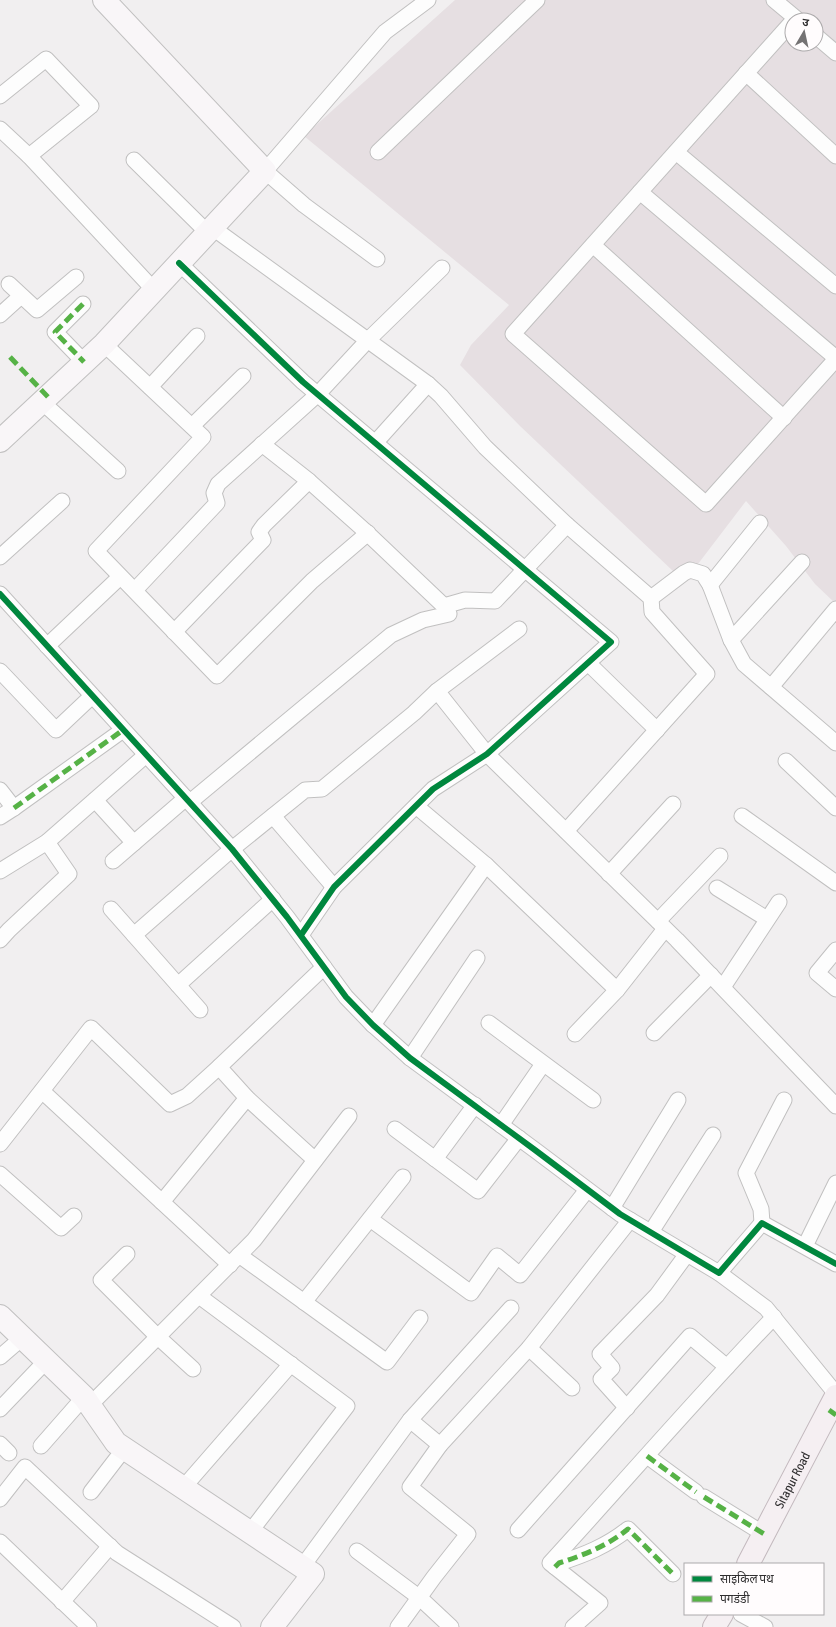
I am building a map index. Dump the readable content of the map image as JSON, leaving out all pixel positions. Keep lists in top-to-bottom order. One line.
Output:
{"streets":{"main road":["Sitapur Road"]},"legend":["साइकिल पथ","पगडंडी"],"north":"top"}
